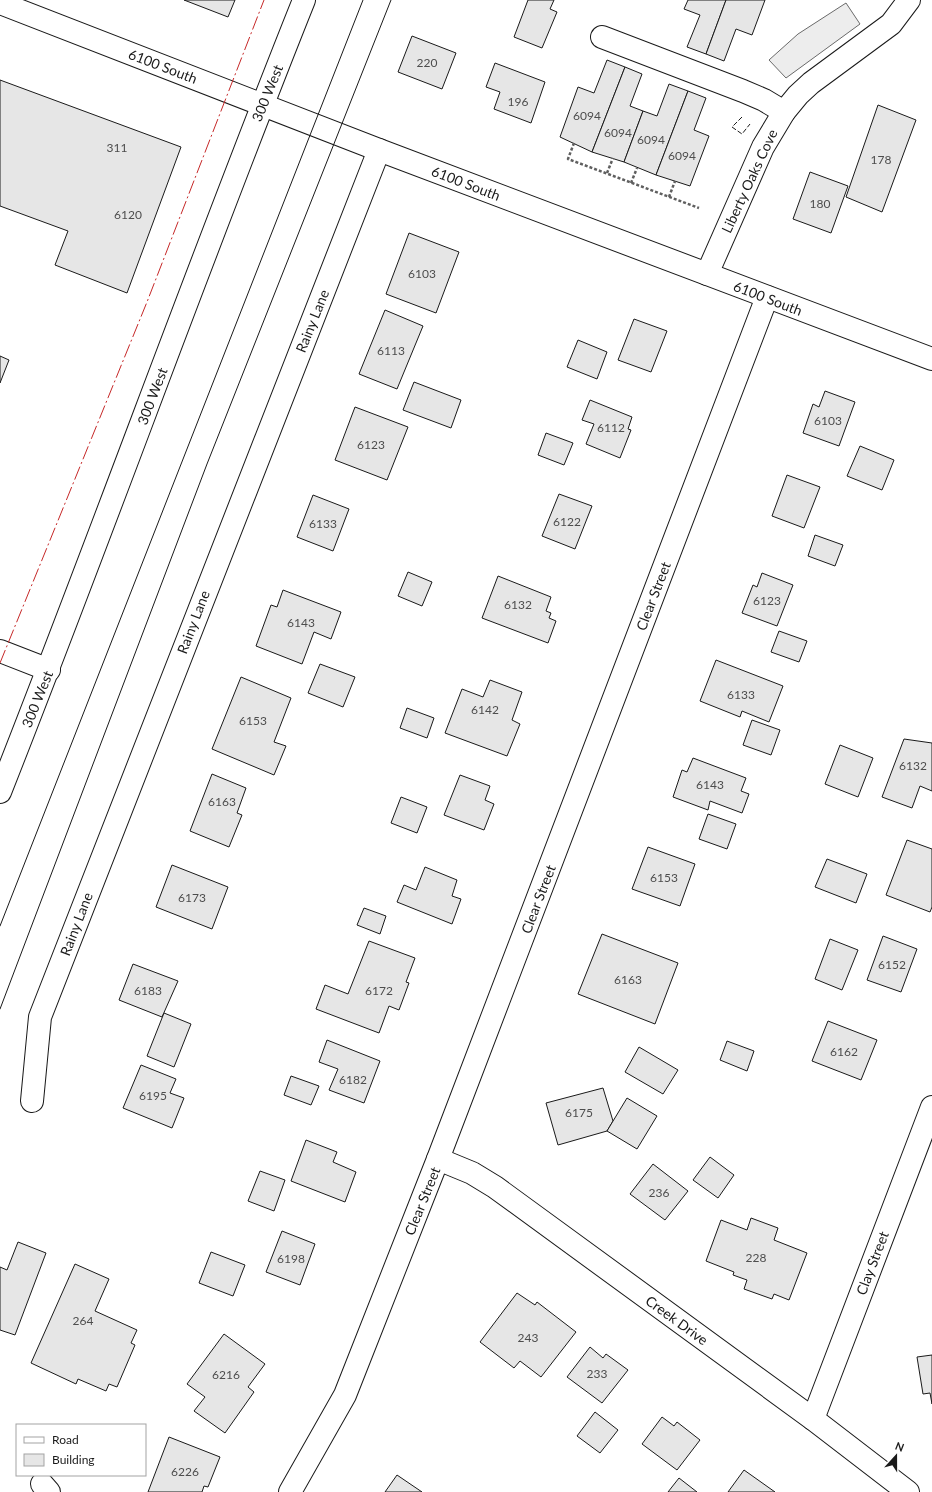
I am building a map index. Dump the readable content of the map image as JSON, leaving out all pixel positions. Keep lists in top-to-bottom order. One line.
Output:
{"streets":{"street":["6100 South","300 West","Liberty Oaks Cove","Rainy Lane","Clear Street","Clay Street","Creek Drive"]},"crossings":[["6100 South","300 West"],["6100 South","Liberty Oaks Cove"],["6100 South","Rainy Lane"],["6100 South","Clear Street"],["Clear Street","Creek Drive"],["Clay Street","Creek Drive"]],"house_numbers":["220","196","6094","6094","6094","311","6094","178","180","6120","6103","6113","6103","6112","6123","6122","6133","6123","6132","6143","6133","6142","6153","6132","6143","6163","6153","6173","6152","6163","6183","6172","6162","6182","6195","6175","236","228","6198","264","243","233","6216","6226"],"legend":["Road","Building"],"north":"top"}
